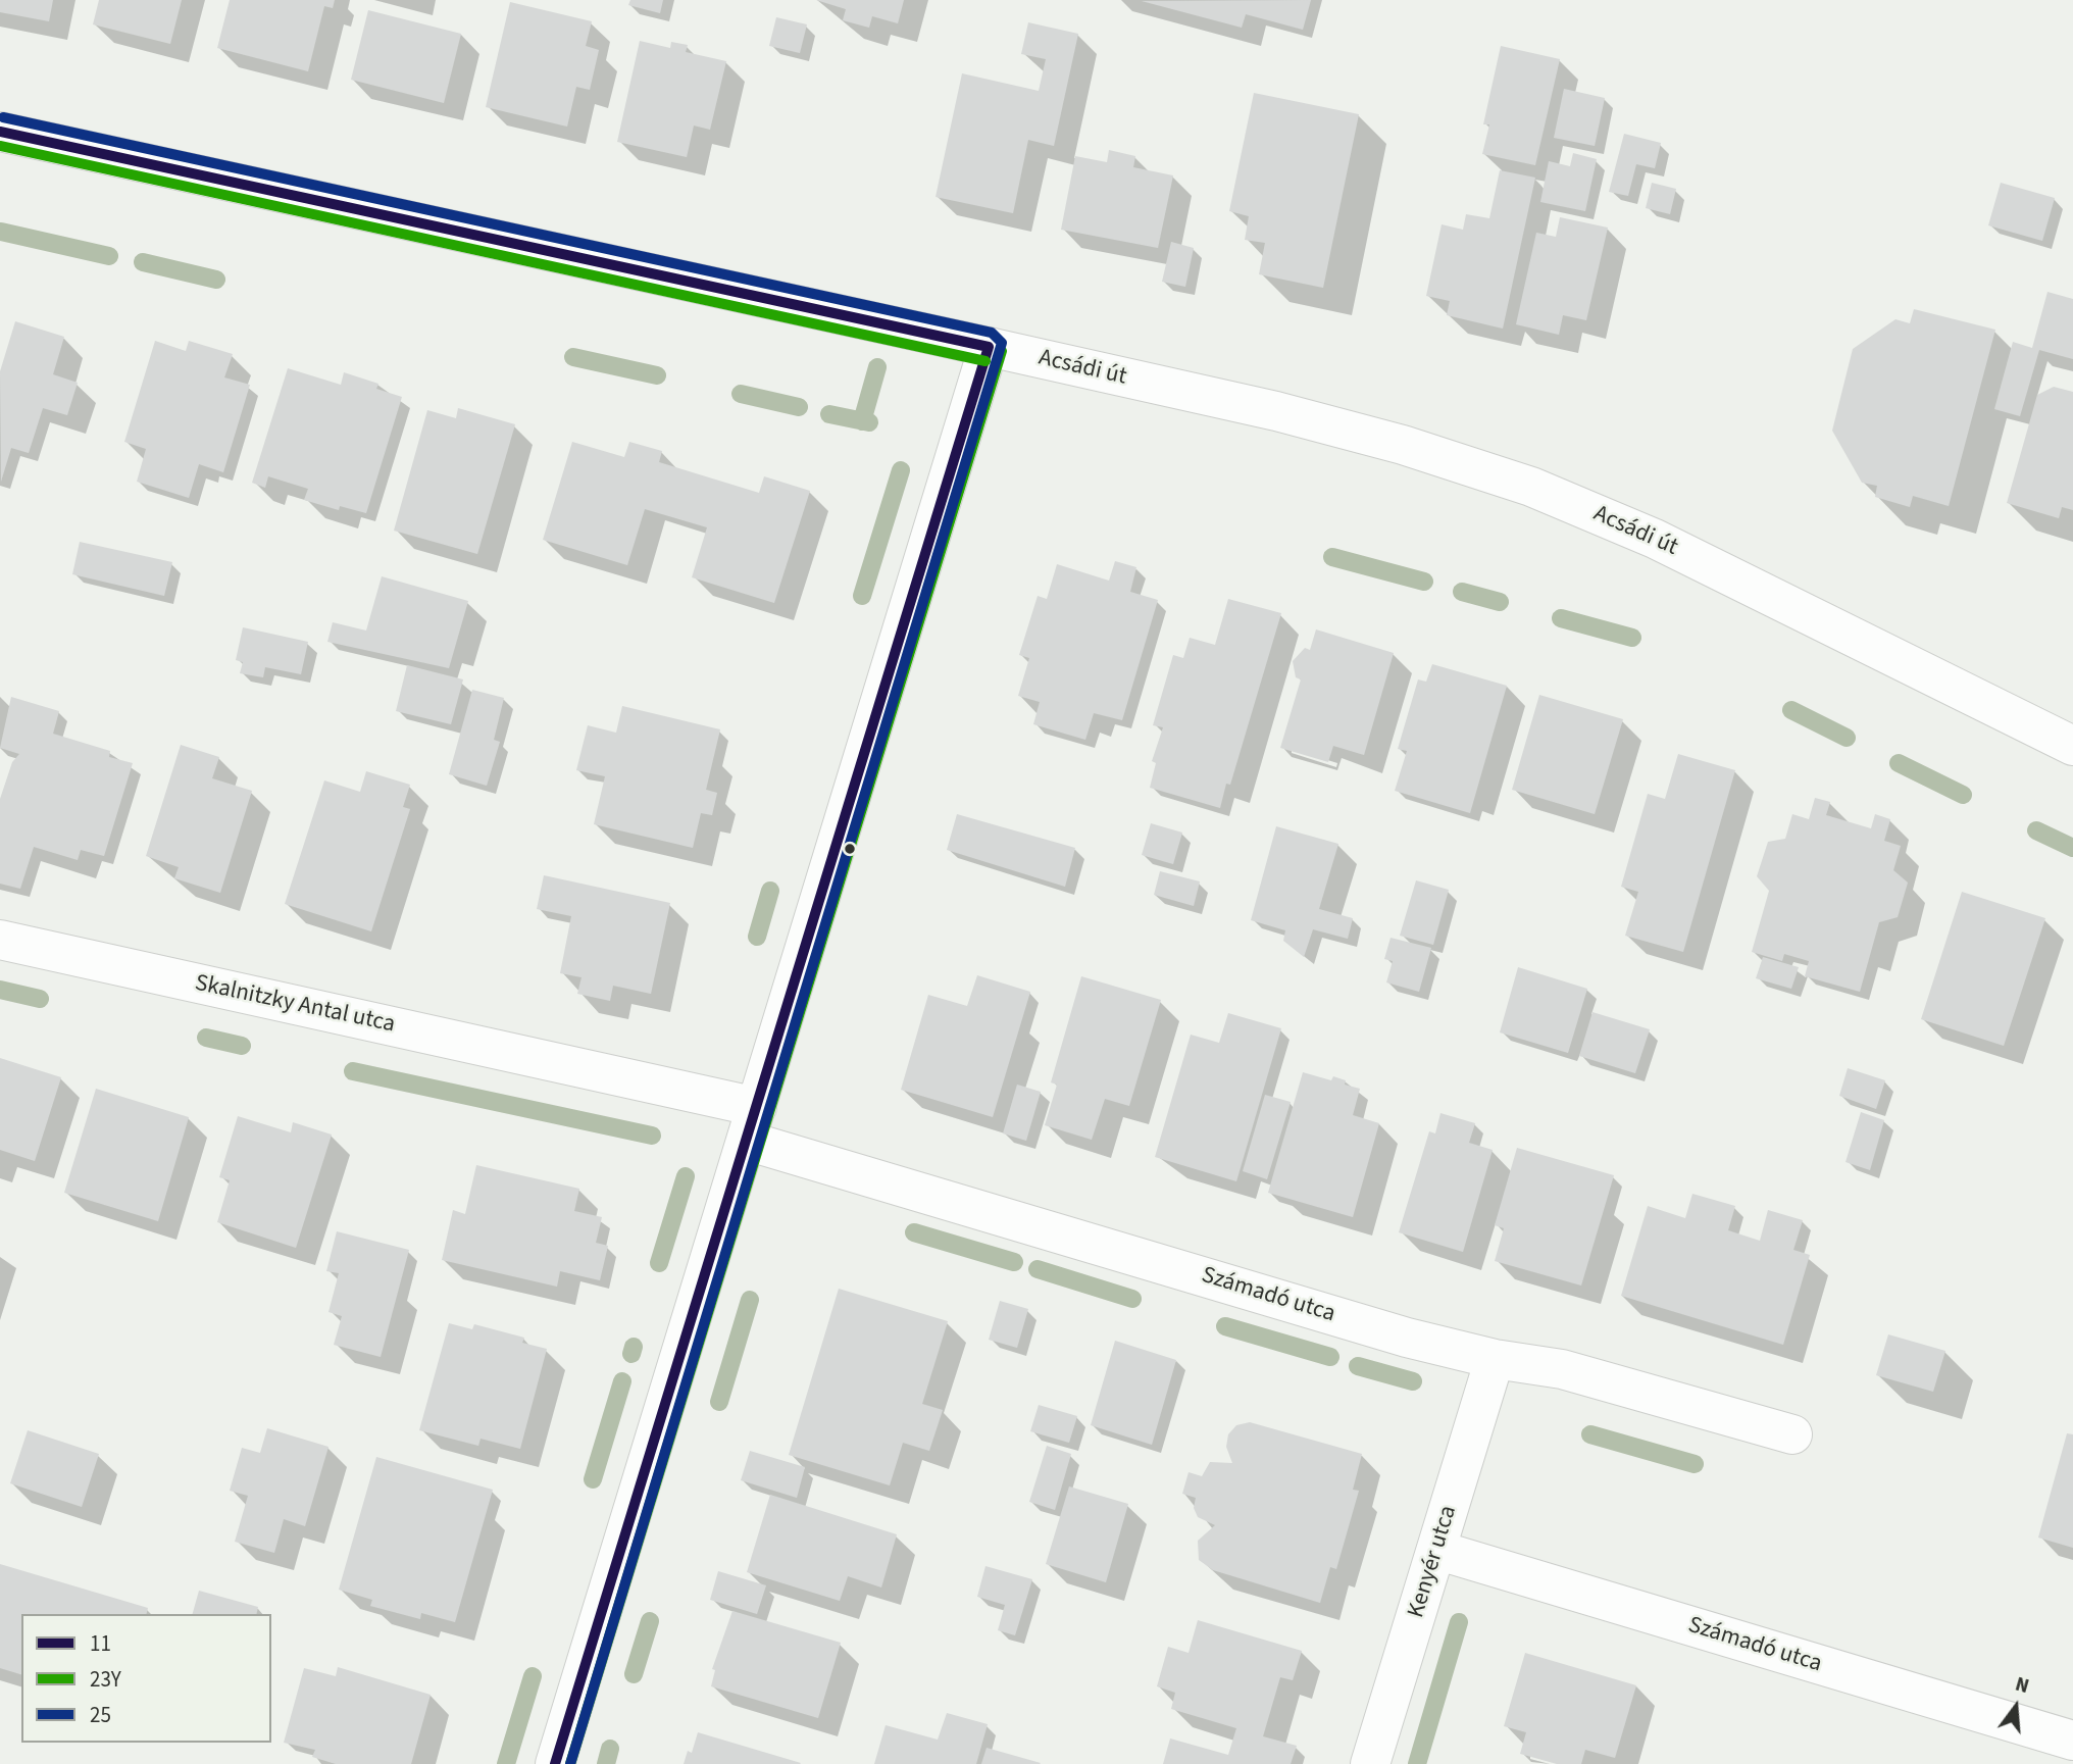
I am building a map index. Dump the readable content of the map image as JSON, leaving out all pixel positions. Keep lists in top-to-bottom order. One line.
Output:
{"streets":{"street":["Acsádi út","Skalnitzky Antal utca","Számadó utca","Kenyér utca"]},"crossings":[["Skalnitzky Antal utca","Számadó utca"],["Számadó utca","Kenyér utca"]],"lines":["transit line 25","transit line 11","transit line 23Y"],"legend":["11","23Y","25"],"north":"top"}
